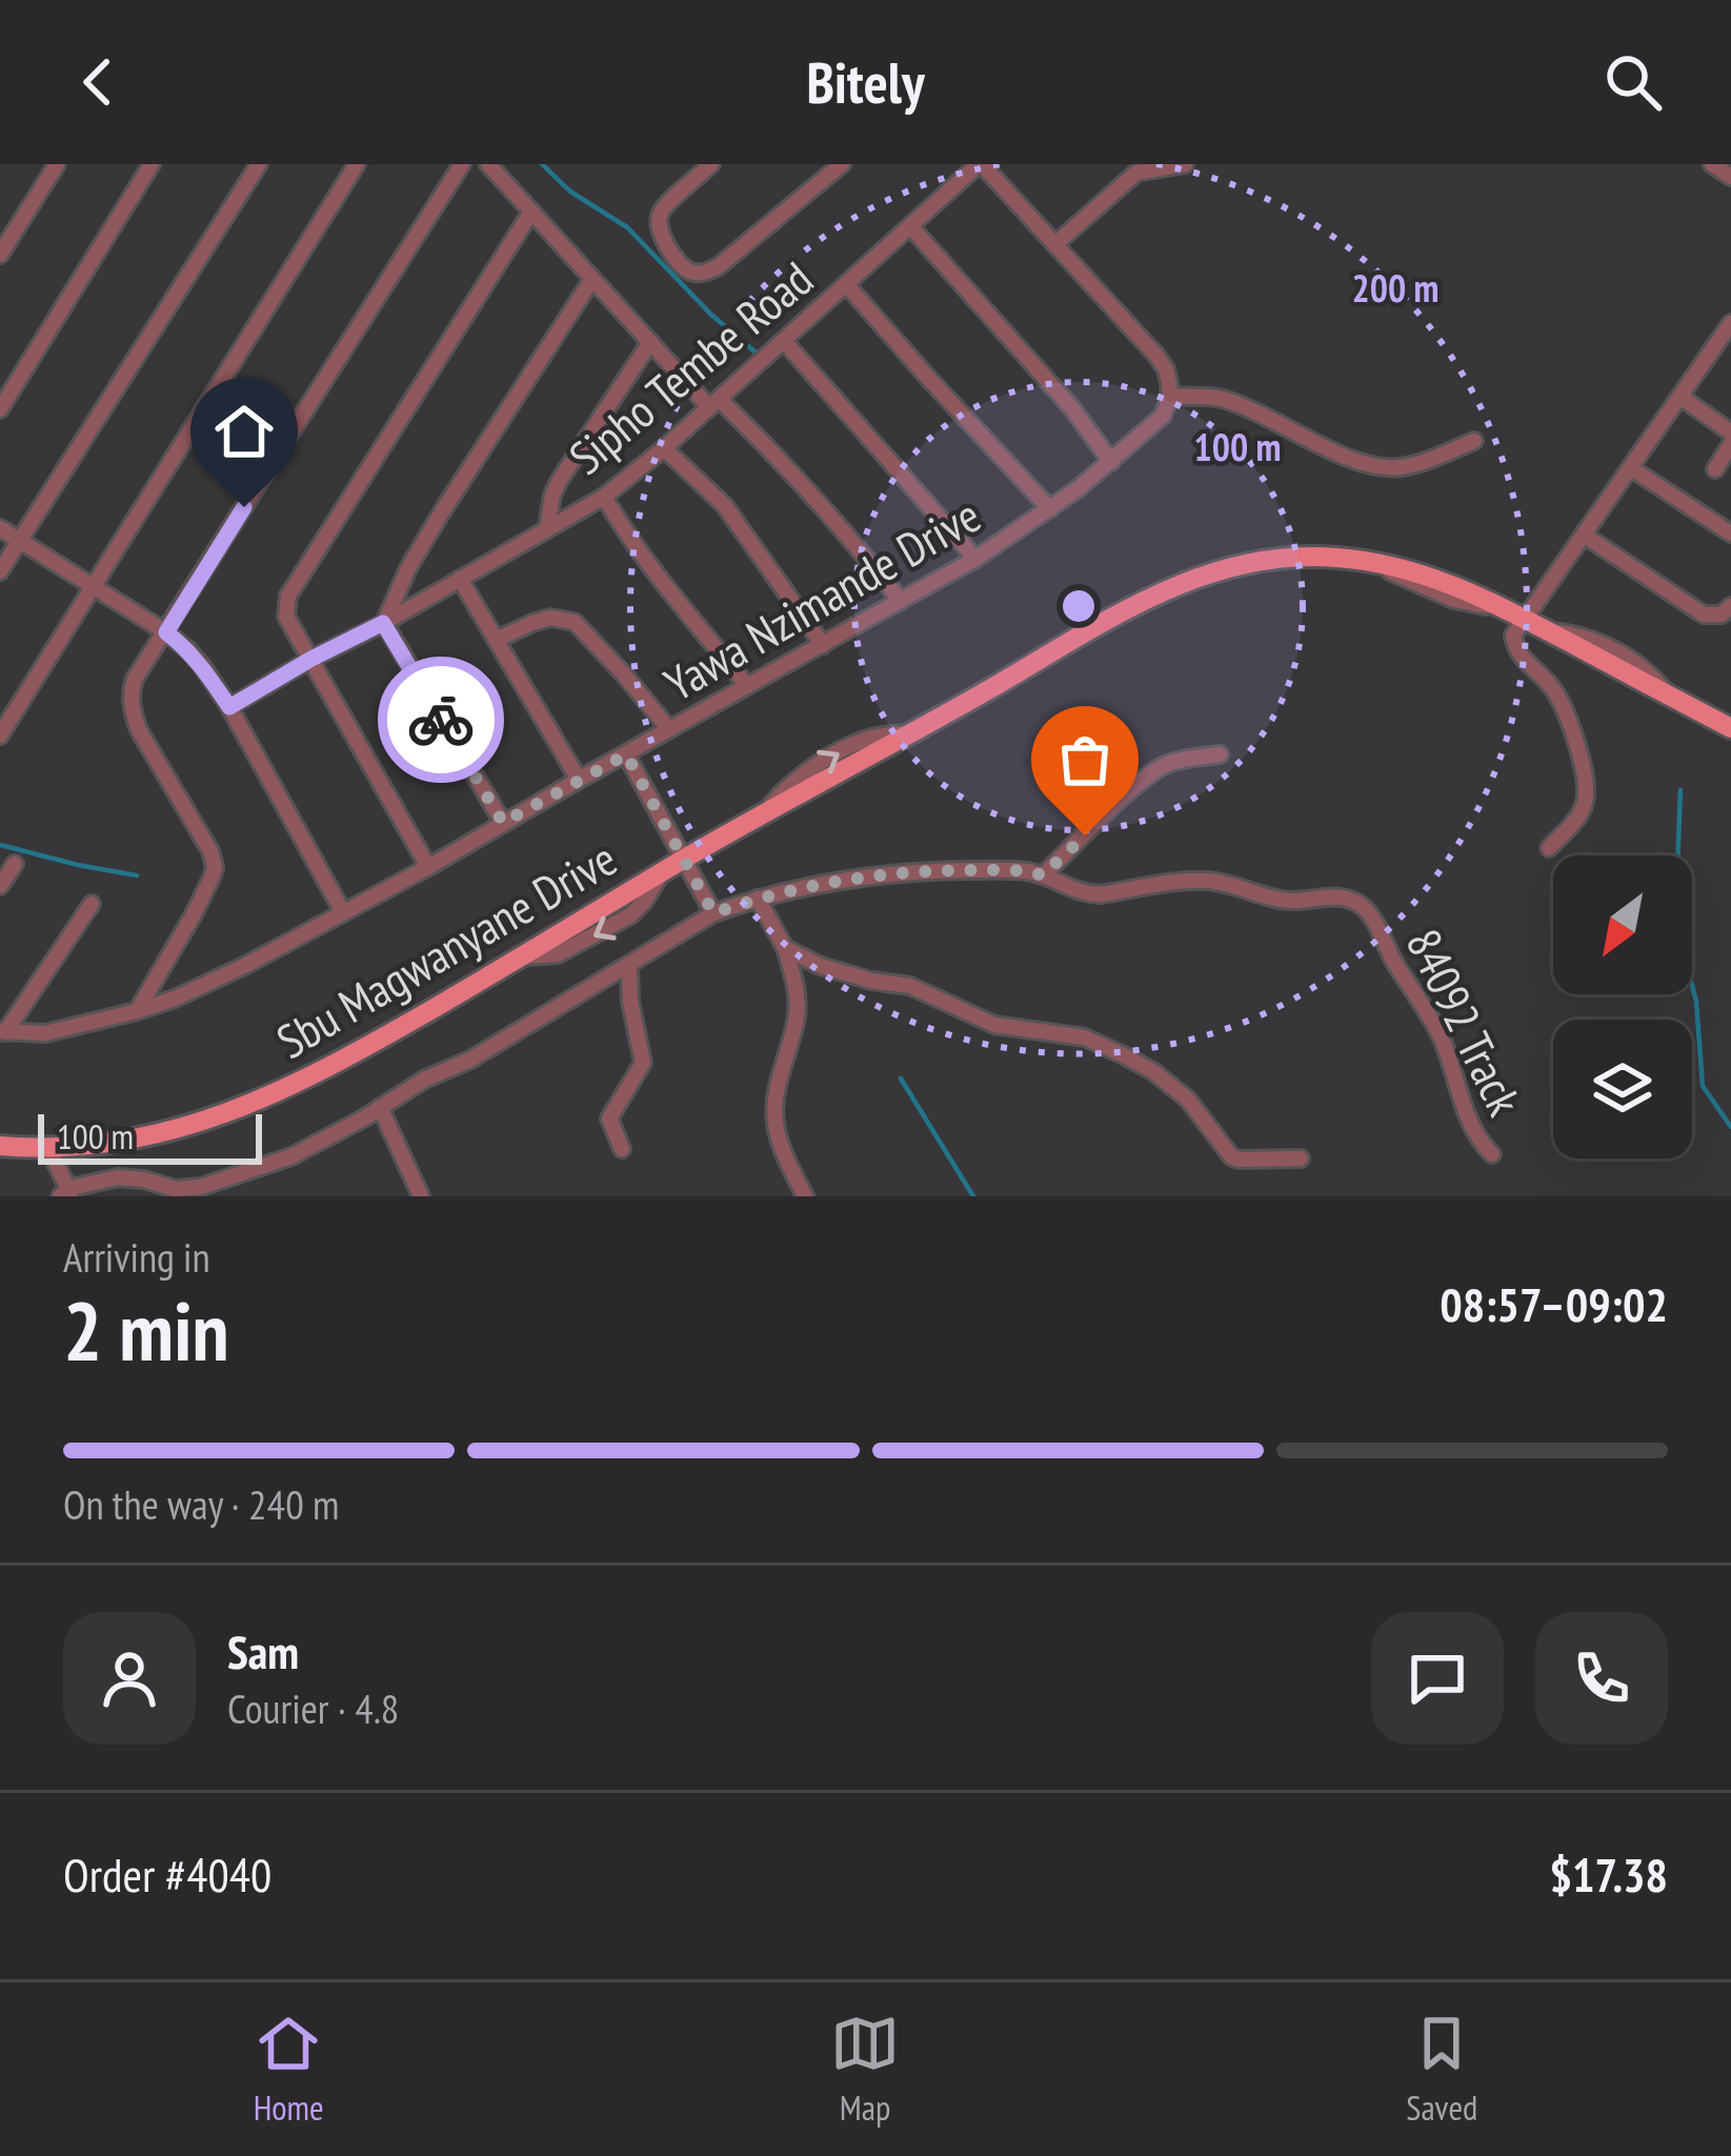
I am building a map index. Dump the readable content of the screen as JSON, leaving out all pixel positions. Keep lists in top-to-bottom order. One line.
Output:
{"streets":{"main road":["Sbu Magwanyane Drive"],"street":["Sipho Tembe Road","Yawa Nzimande Drive","84092 Track"]},"scale_bar":"100 m","north":"bottom left","page":{"header":"Bitely","scale":"100 m","heading":["2 min","Arriving in","08:57–09:02"],"panel":["Sam","Courier · 4.8","Order #4040","$17.38"],"bar":"On the way · 240 m","tabs":["Home","Map","Saved"]},"rings":["200 m","100 m"]}
